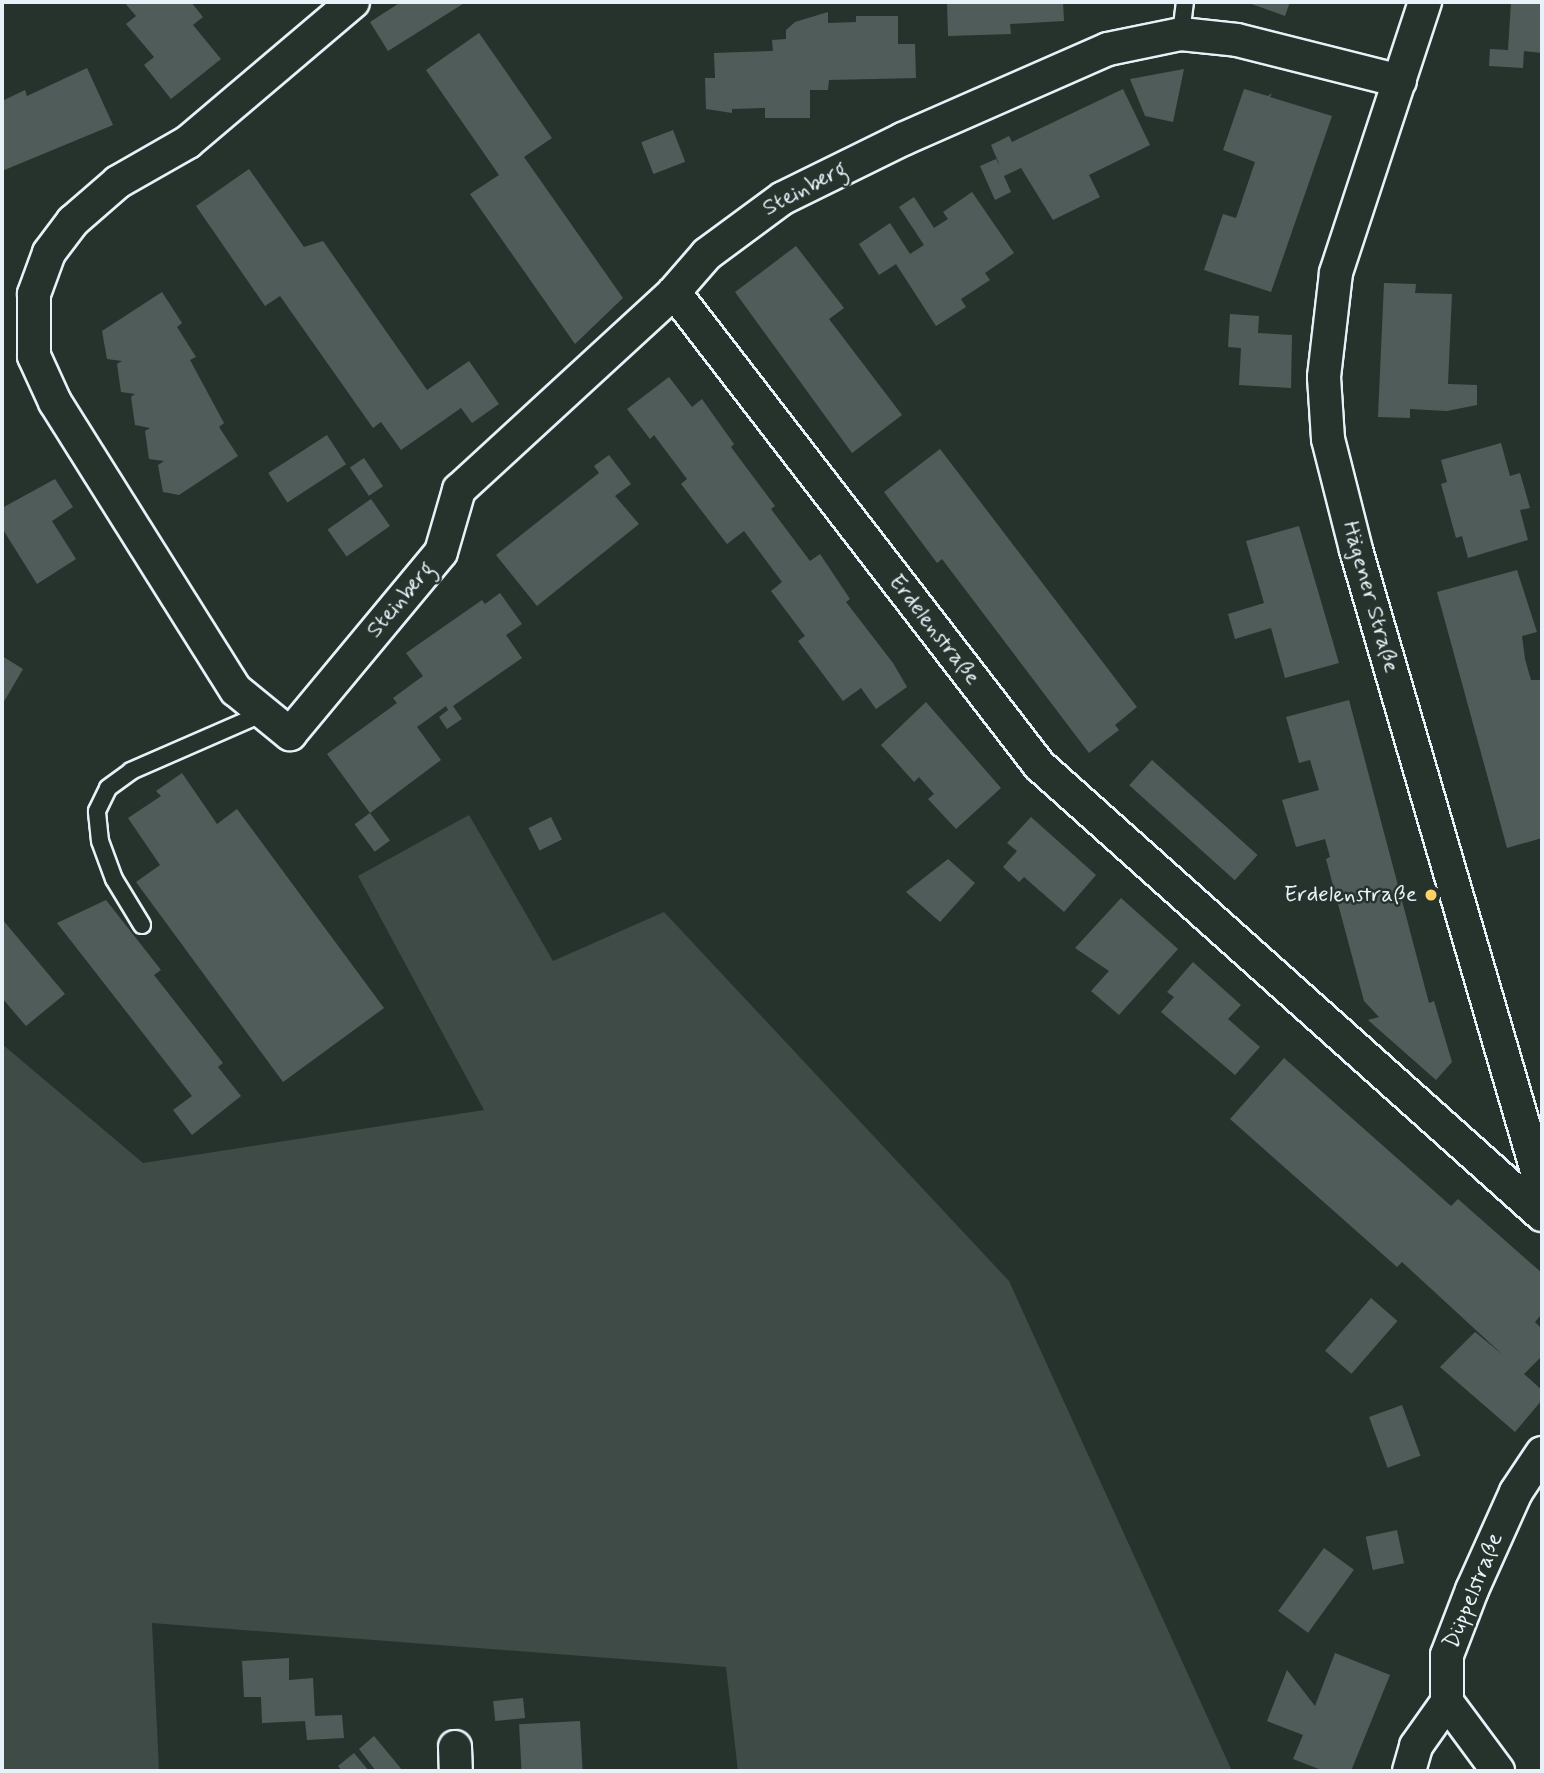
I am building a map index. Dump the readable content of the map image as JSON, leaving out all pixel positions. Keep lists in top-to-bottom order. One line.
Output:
{"streets":{"street":["Steinberg","Hägener Straße","Erdelenstraße","Düppelstraße"]},"crossings":[["Steinberg","Hägener Straße"],["Steinberg","Erdelenstraße"]],"places":["Erdelenstraße"]}
